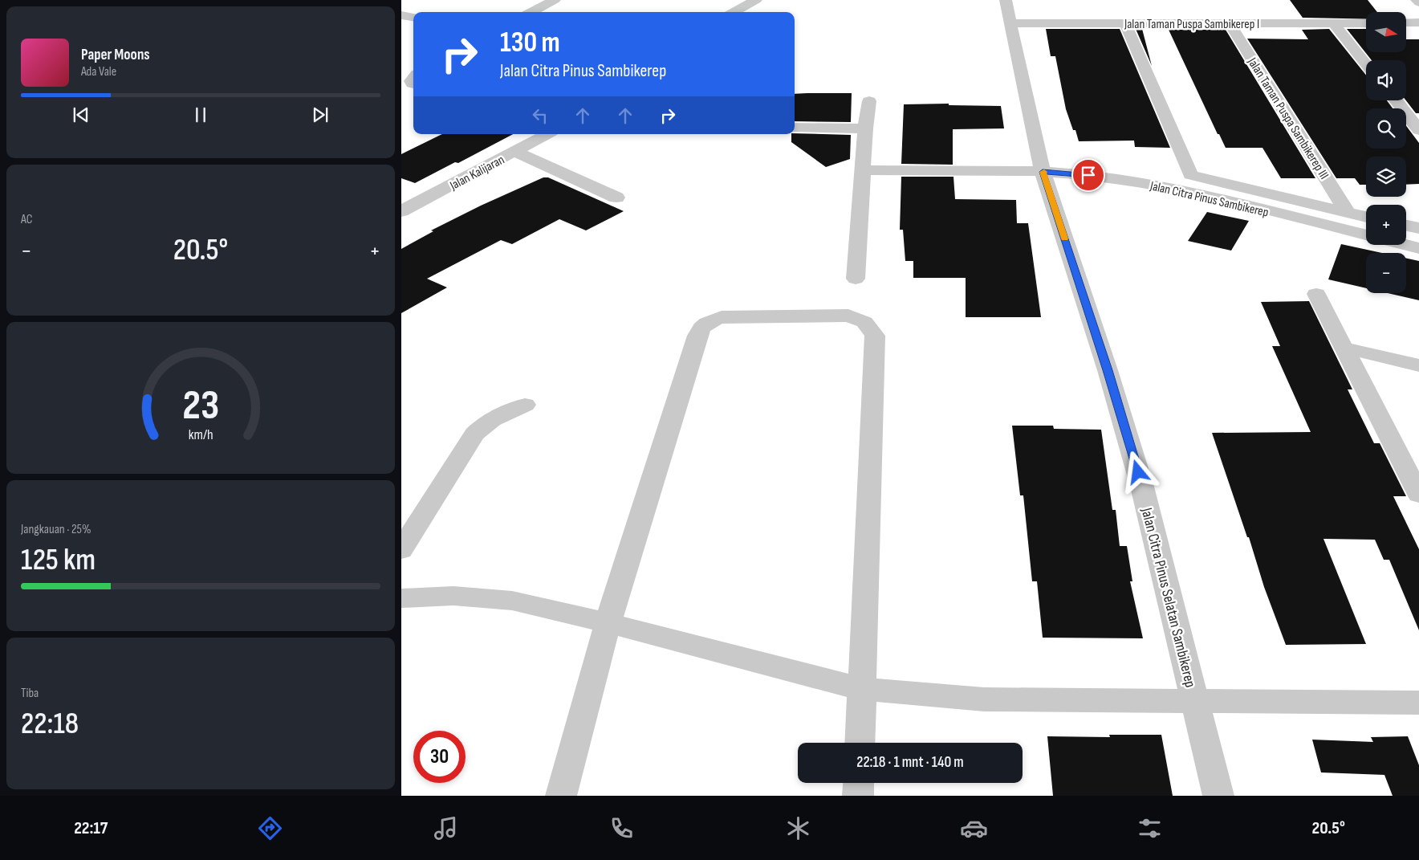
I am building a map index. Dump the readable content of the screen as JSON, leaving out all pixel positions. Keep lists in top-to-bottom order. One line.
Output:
{"streets":{"street":["Jalan Taman Puspa Sambikerep I","Jalan Taman Puspa Sambikerep III","Jalan Kalijaran","Jalan Citra Pinus Sambikerep","Jalan Citra Pinus Selatan Sambikerep"]},"crossings":[["Jalan Taman Puspa Sambikerep I","Jalan Taman Puspa Sambikerep III"],["Jalan Taman Puspa Sambikerep I","Jalan Citra Pinus Selatan Sambikerep"],["Jalan Citra Pinus Sambikerep","Jalan Citra Pinus Selatan Sambikerep"]],"north":"right","page":{"map_buttons":["+","−"],"turn":["130 m","Jalan Citra Pinus Sambikerep"],"song":["Paper Moons","Ada Vale"],"tile":["AC",["Jangkauan · 25%","125 km"],["Tiba","22:18"]],"heat":["−","20.5°","+"],"limit":"30","trip":"22:18 · 1 mnt · 140 m","tabs":["22:17","20.5°"],"gauge":["23","km/h"]}}
